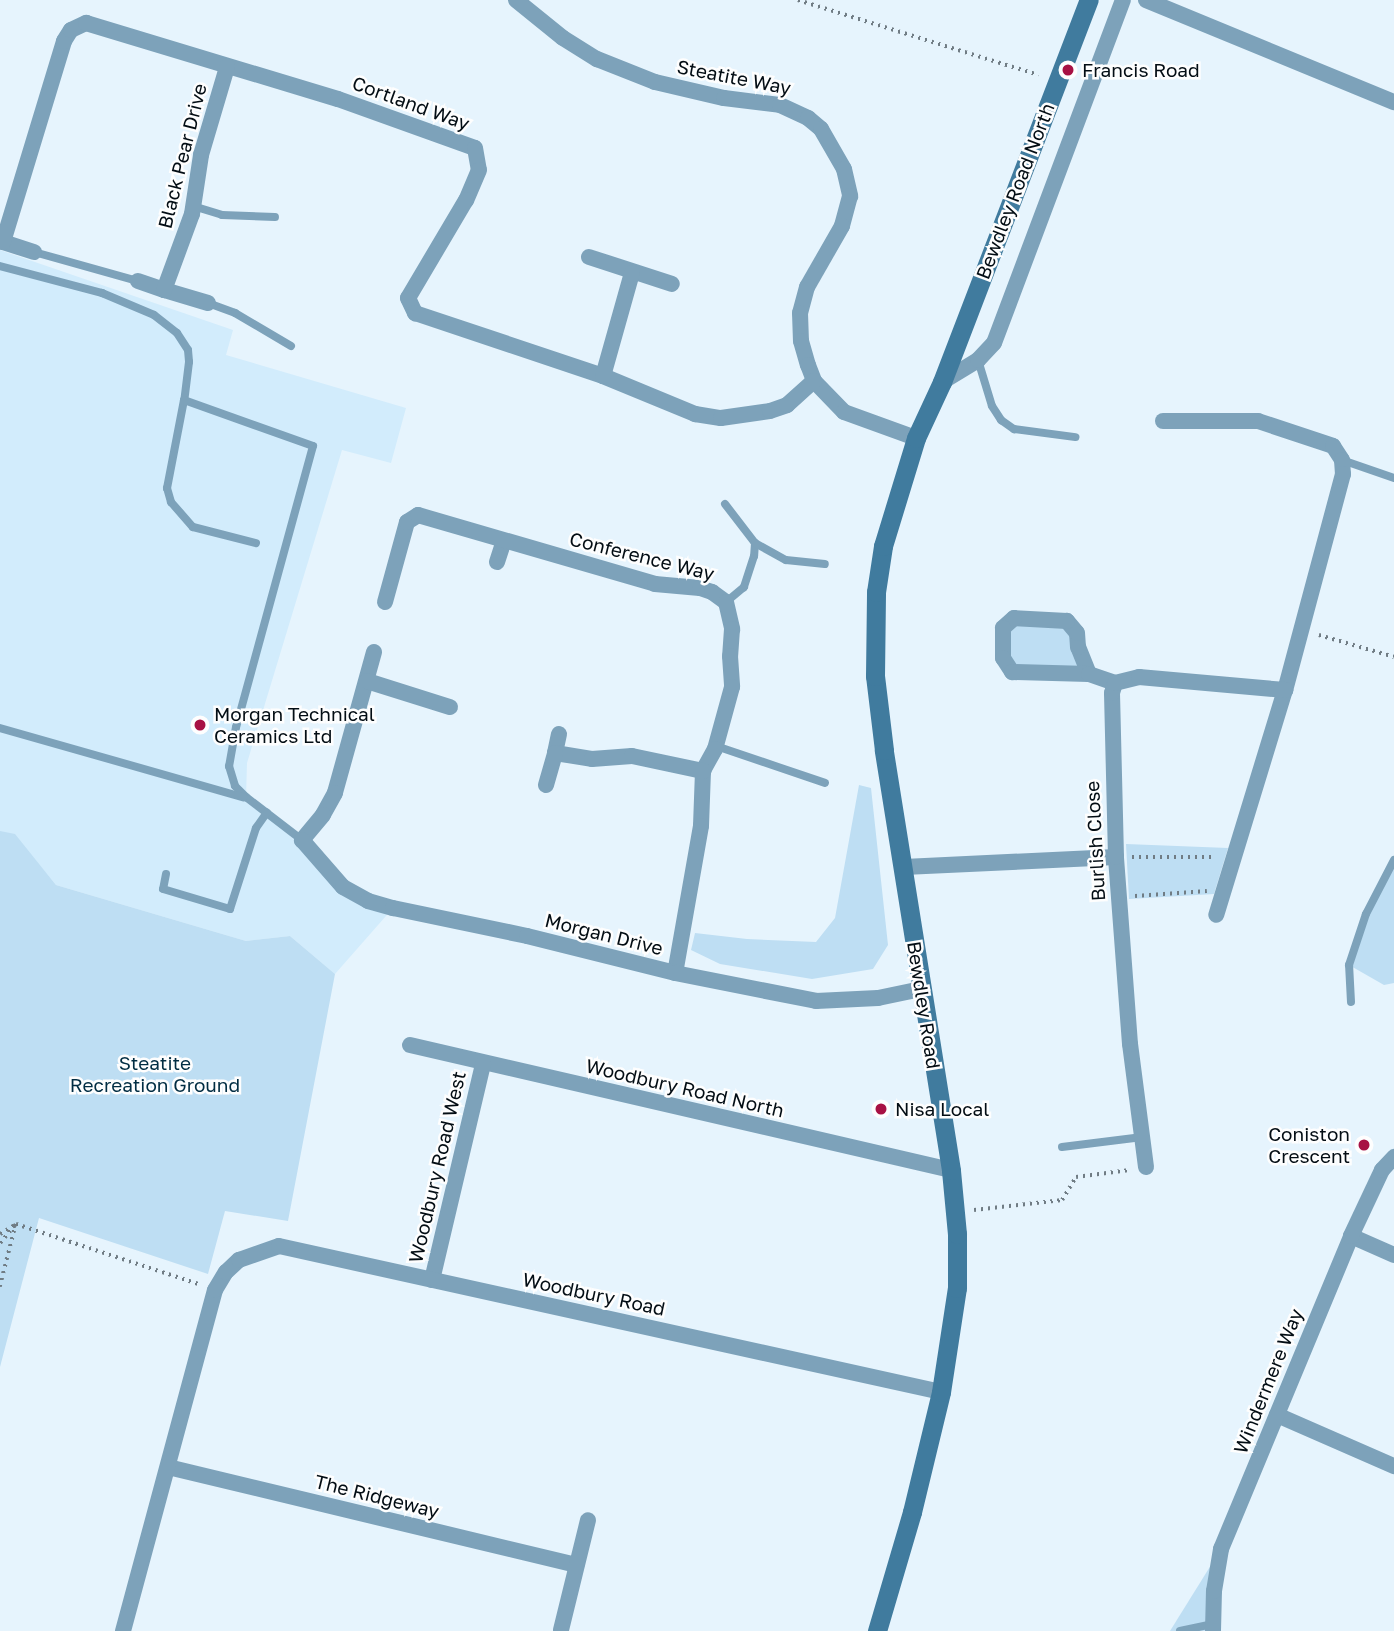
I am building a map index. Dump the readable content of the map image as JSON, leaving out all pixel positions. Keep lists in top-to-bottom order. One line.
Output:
{"streets":{"main road":["Bewdley Road North","Bewdley Road"],"street":["Steatite Way","Cortland Way","Black Pear Drive","Conference Way","Burlish Close","Morgan Drive","Woodbury Road North","Woodbury Road West","Woodbury Road","Windermere Way","The Ridgeway"]},"crossings":[["Steatite Way","Cortland Way"],["Steatite Way","Bewdley Road"],["Cortland Way","Black Pear Drive"],["Bewdley Road North","Bewdley Road"],["Conference Way","Morgan Drive"],["Morgan Drive","Bewdley Road"],["Bewdley Road","Woodbury Road North"],["Bewdley Road","Woodbury Road"],["Woodbury Road North","Woodbury Road West"],["Woodbury Road West","Woodbury Road"]],"parks":["Steatite Recreation Ground"],"places":["Francis Road","Morgan Technical Ceramics Ltd","Nisa Local","Coniston Crescent"]}
